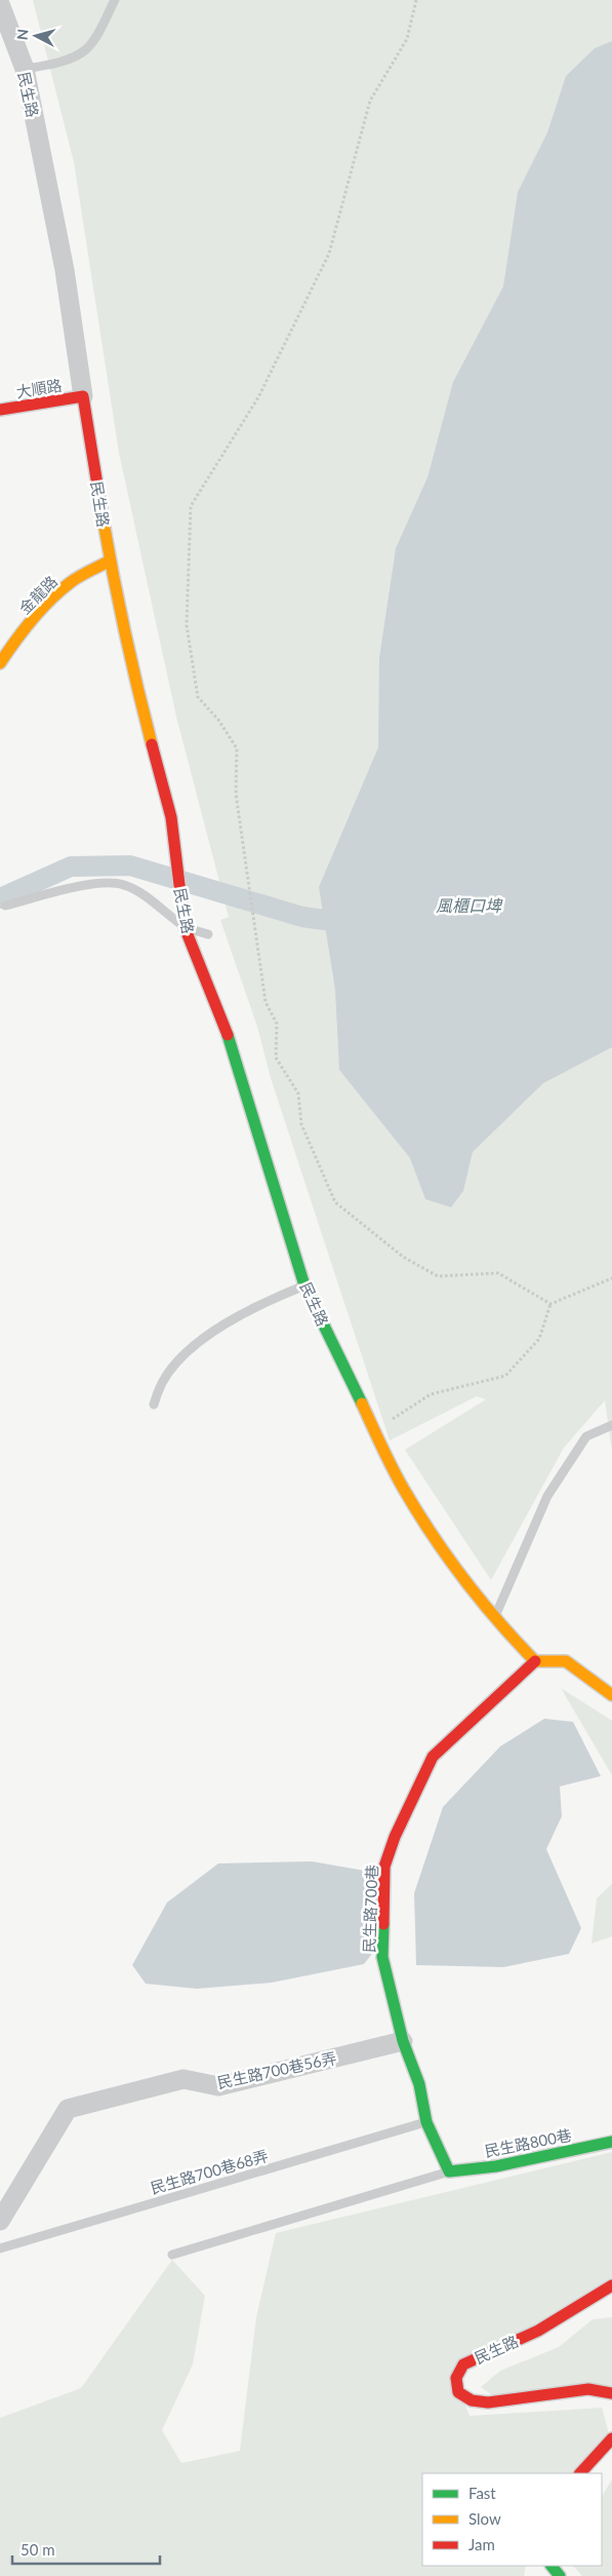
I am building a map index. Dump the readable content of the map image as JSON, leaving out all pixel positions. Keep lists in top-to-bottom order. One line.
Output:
{"streets":{"street":["民生路","大順路","金龍路","民生路700巷","民生路700巷56弄","民生路800巷"],"lane":["民生路700巷68弄"]},"crossings":[["民生路","大順路"],["民生路","金龍路"],["民生路","民生路700巷"],["民生路700巷","民生路700巷56弄"],["民生路700巷","民生路800巷"],["民生路700巷","民生路700巷68弄"]],"water":["風櫃口埤"],"legend":["Fast","Slow","Jam"],"scale_bar":"50 m","north":"left"}
